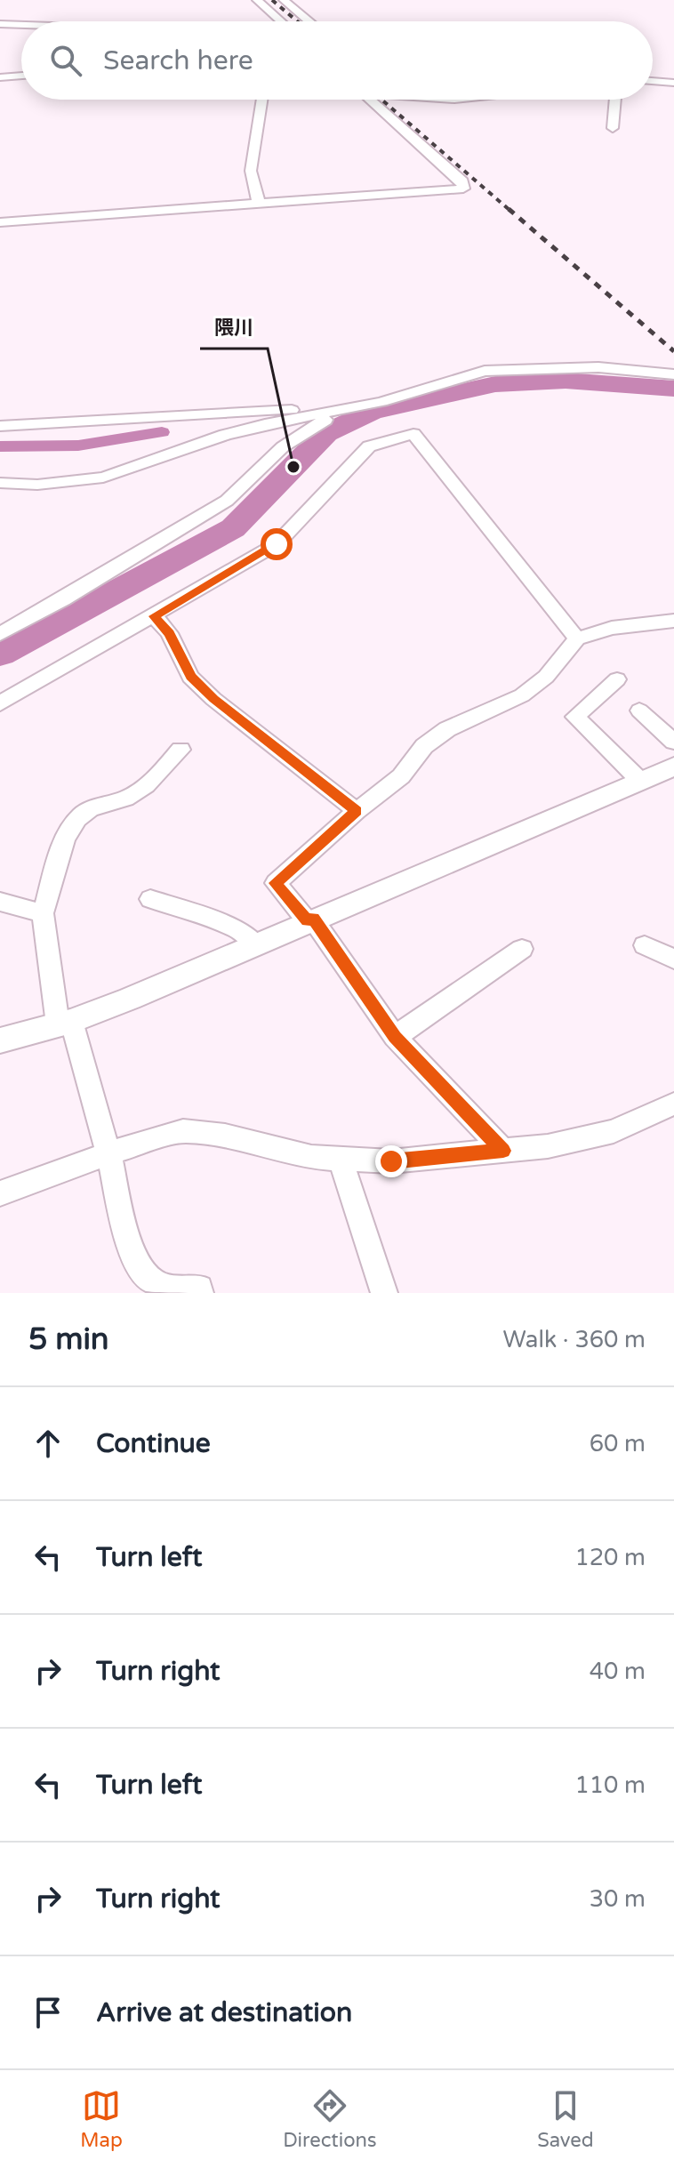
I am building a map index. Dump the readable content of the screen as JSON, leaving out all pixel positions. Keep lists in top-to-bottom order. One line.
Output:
{"places":["隈川"],"page":{"search":"Search here","heading":["5 min","Walk · 360 m"],"list":[["Continue","60 m"],["Turn left","120 m"],["Turn right","40 m"],["Turn left","110 m"],["Turn right","30 m"],"Arrive at destination"],"nav":["Map","Directions","Saved"]}}
